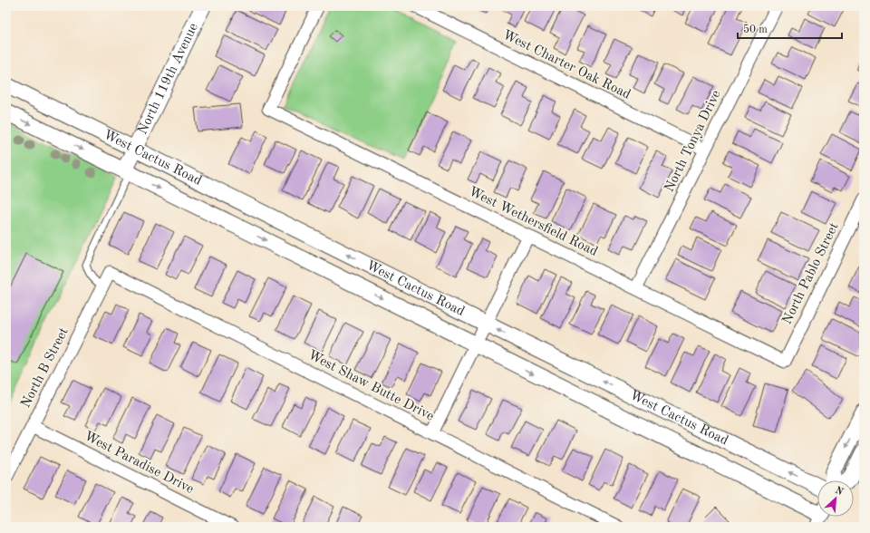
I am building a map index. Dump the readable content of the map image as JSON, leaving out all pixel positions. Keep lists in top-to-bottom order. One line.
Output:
{"streets":{"street":["West Charter Oak Road","North 119th Avenue","North Tonya Drive","West Cactus Road","West Wethersfield Road","North Pablo Street","North B Street","West Shaw Butte Drive","West Paradise Drive"]},"crossings":[["West Charter Oak Road","North Tonya Drive"],["North 119th Avenue","West Cactus Road"],["North Tonya Drive","West Wethersfield Road"],["West Wethersfield Road","North Pablo Street"],["North B Street","West Shaw Butte Drive"],["North B Street","West Paradise Drive"]],"scale_bar":"50 m","north":"top right"}
